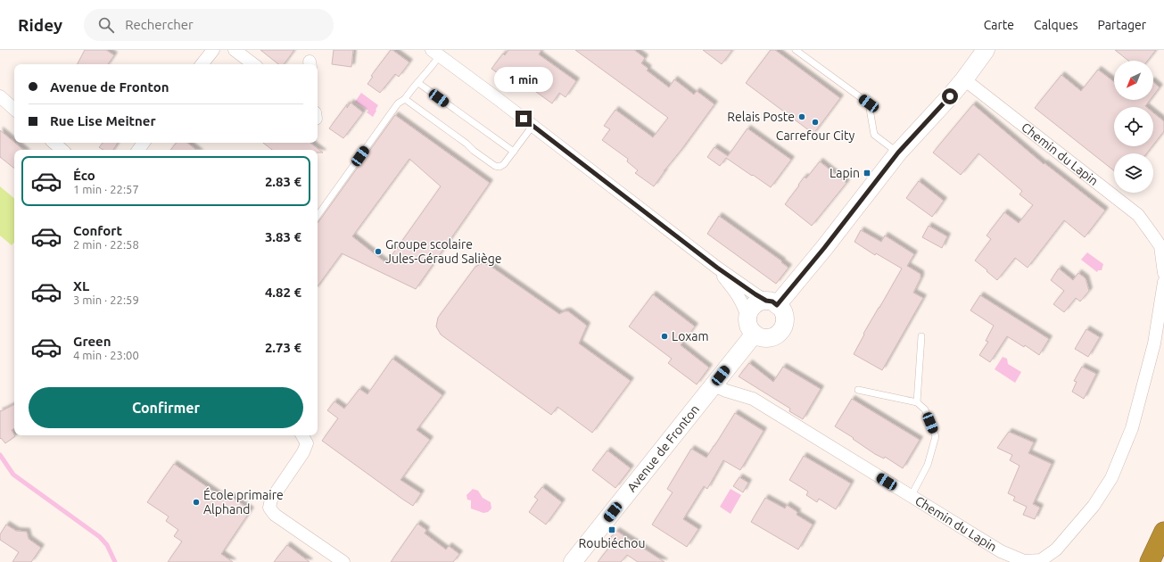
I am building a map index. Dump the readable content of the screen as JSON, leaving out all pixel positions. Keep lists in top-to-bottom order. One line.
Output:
{"streets":{"main road":["Avenue de Fronton"],"street":["Chemin du Lapin"]},"crossings":[["Chemin du Lapin","Avenue de Fronton"]],"places":{"other":["Relais Poste","Carrefour City","Groupe scolaire Jules-Géraud Saliège","Loxam","École primaire Alphand"],"transit":["Lapin","Roubiéchou"]},"north":"bottom left","page":{"header":"Ridey","search":"Rechercher","nav":["Carte","Calques","Partager"],"banner":["Avenue de Fronton","Rue Lise Meitner"],"bubble":"1 min","list":[{"name":"Éco","note":"1 min · 22:57","value":"2.83 €"},{"name":"Confort","note":"2 min · 22:58","value":"3.83 €"},{"name":"XL","note":"3 min · 22:59","value":"4.82 €"},{"name":"Green","note":"4 min · 23:00","value":"2.73 €"}],"buttons":"Confirmer"}}
